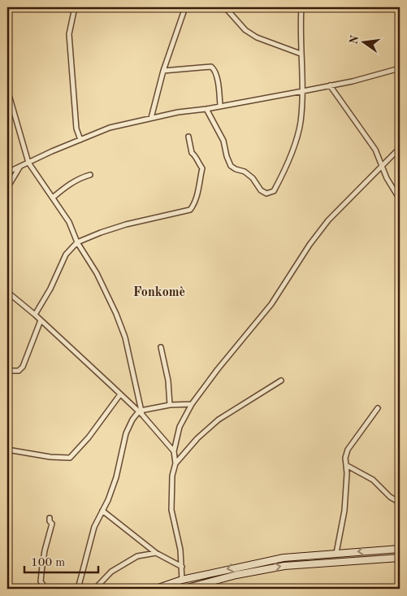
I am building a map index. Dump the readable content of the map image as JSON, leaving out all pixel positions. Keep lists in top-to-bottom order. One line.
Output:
{"districts":["Fonkomè"],"scale_bar":"100 m","north":"left"}
